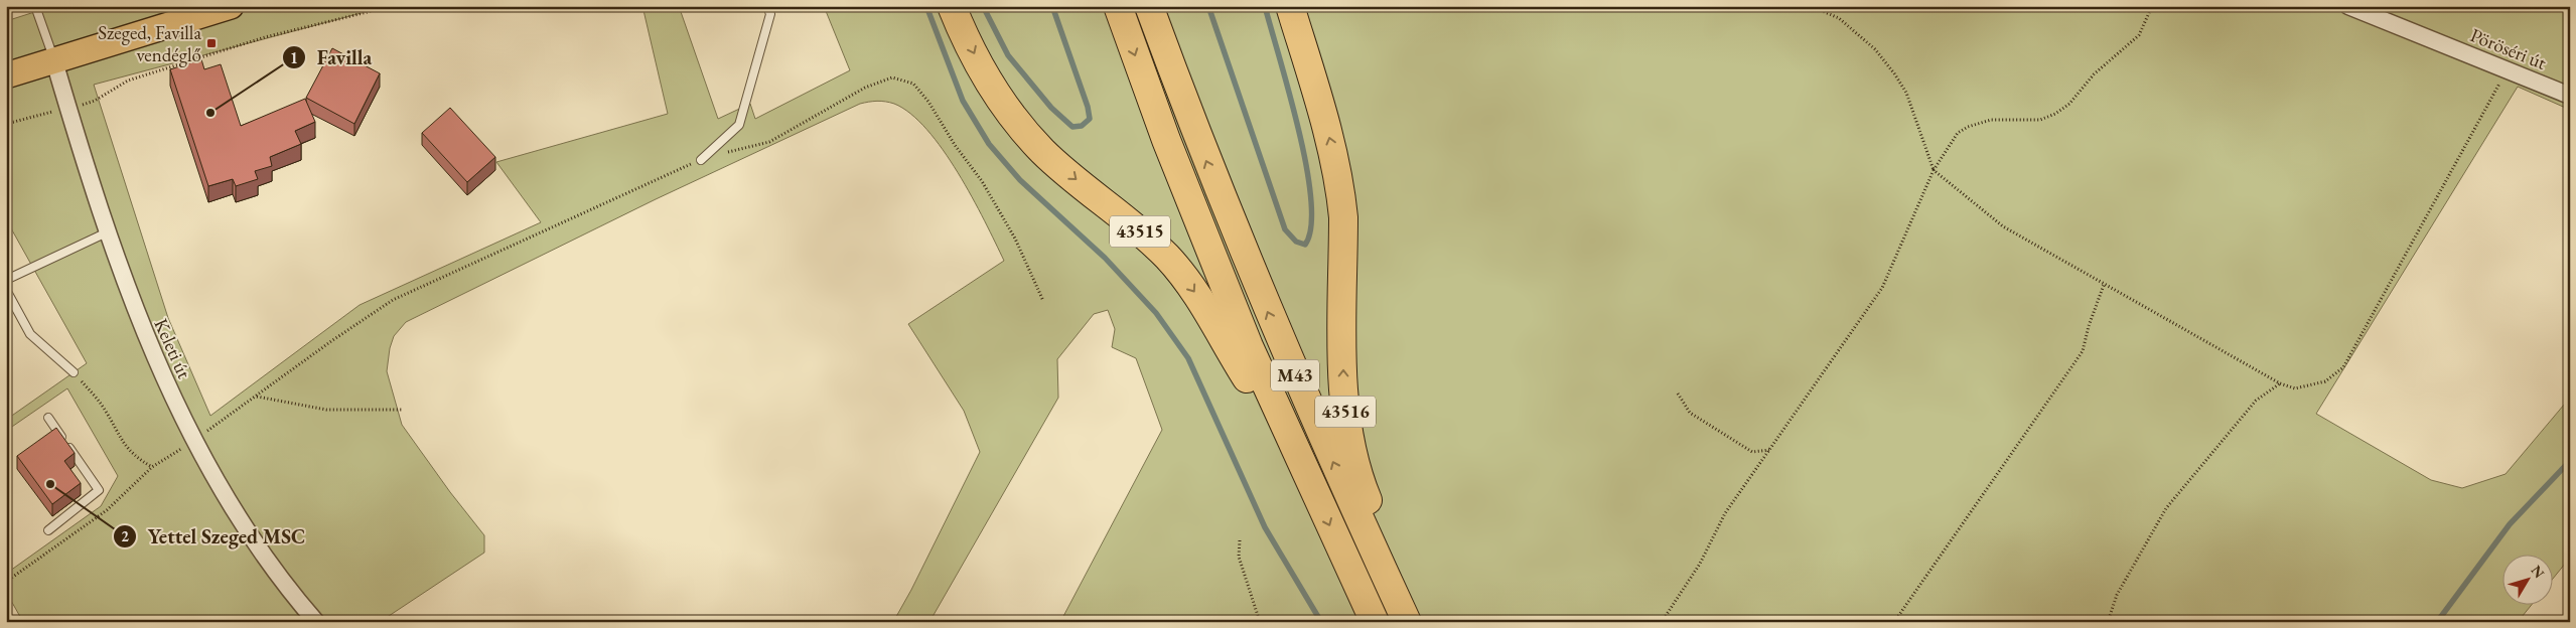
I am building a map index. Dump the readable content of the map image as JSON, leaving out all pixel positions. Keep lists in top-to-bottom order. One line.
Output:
{"streets":{"highway":["43515","M43","43516"],"street":["Pöröséri út","Keleti út"]},"crossings":[["43515","M43"]],"places":{"transit":["Szeged, Favilla vendéglő"],"other":["Favilla","Yettel Szeged MSC"]},"north":"top right"}
